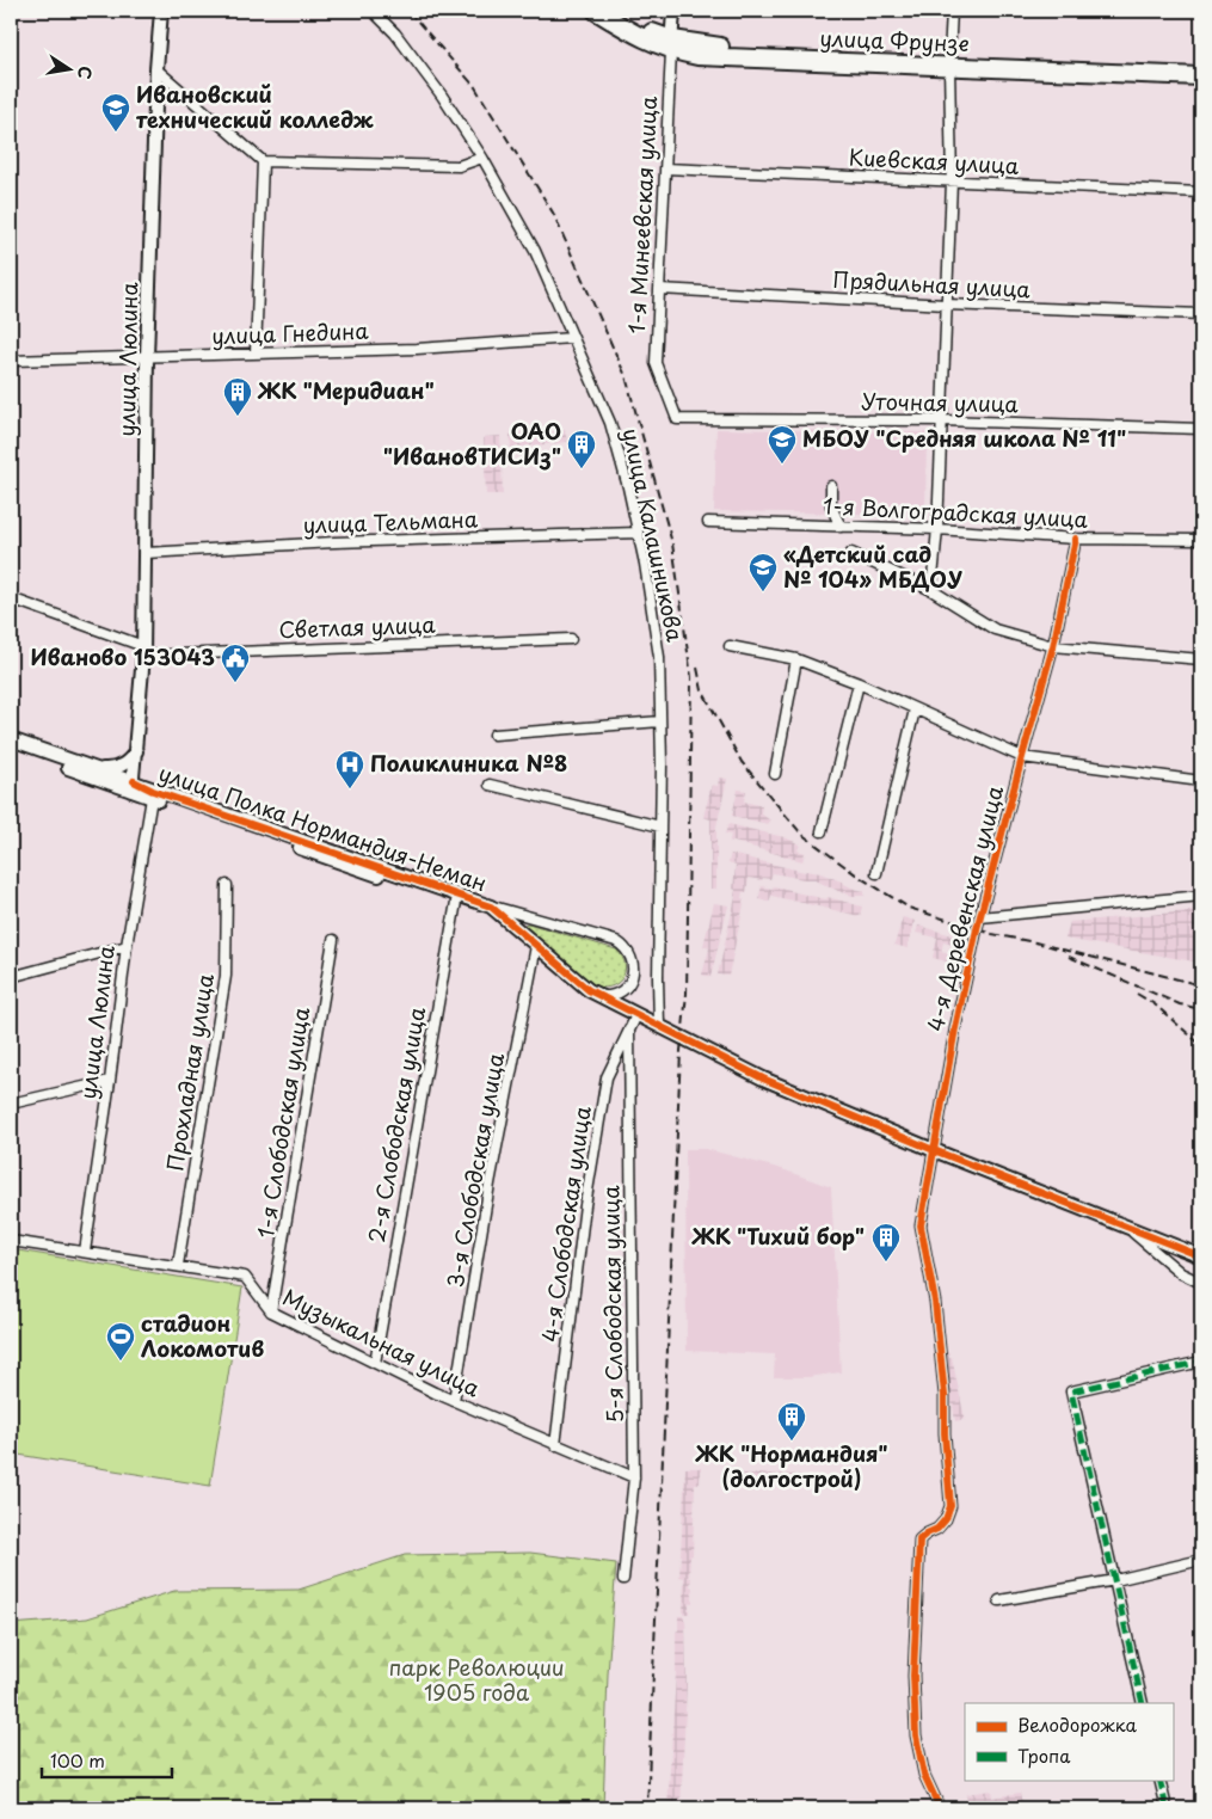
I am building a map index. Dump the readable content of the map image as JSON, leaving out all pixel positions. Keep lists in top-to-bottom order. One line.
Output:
{"streets":{"highway":["улица Фрунзе"],"street":["Киевская улица","1-я Минеевская улица","Прядильная улица","улица Гнедина","улица Люлина","Уточная улица","1-я Волгоградская улица","улица Тельмана","улица Калашникова","Светлая улица","улица Полка Нормандия-Неман","4-я Деревенская улица","Прохладная улица","1-я Слободская улица","2-я Слободская улица","3-я Слободская улица","4-я Слободская улица","5-я Слободская улица","Музыкальная улица"]},"crossings":[["улица Фрунзе","1-я Минеевская улица"],["Киевская улица","1-я Минеевская улица"],["1-я Минеевская улица","Прядильная улица"],["1-я Минеевская улица","Уточная улица"],["улица Гнедина","улица Люлина"],["улица Гнедина","улица Калашникова"],["улица Люлина","улица Тельмана"],["улица Люлина","Светлая улица"],["улица Люлина","улица Полка Нормандия-Неман"],["улица Люлина","Музыкальная улица"],["1-я Волгоградская улица","4-я Деревенская улица"],["улица Тельмана","улица Калашникова"],["улица Калашникова","улица Полка Нормандия-Неман"],["улица Полка Нормандия-Неман","4-я Деревенская улица"],["улица Полка Нормандия-Неман","2-я Слободская улица"],["улица Полка Нормандия-Неман","3-я Слободская улица"],["улица Полка Нормандия-Неман","4-я Слободская улица"],["Прохладная улица","Музыкальная улица"],["1-я Слободская улица","Музыкальная улица"],["2-я Слободская улица","Музыкальная улица"],["3-я Слободская улица","Музыкальная улица"],["4-я Слободская улица","5-я Слободская улица"],["4-я Слободская улица","Музыкальная улица"],["5-я Слободская улица","Музыкальная улица"]],"parks":["парк Революции 1905 года"],"places":{"school or university":["Ивановский технический колледж","МБОУ \"Средняя школа № 11\"","«Детский сад № 104» МБДОУ"],"building":["ЖК \"Меридиан\"","ОАО \"ИвановТИСИз\"","ЖК \"Тихий бор\"","ЖК \"Нормандия\" (долгострой)"],"public building":["Иваново 153043"],"hospital":["Поликлиника №8"],"sports":["стадион Локомотив"]},"legend":["Велодорожка","Тропа"],"scale_bar":"100 m","north":"right"}
